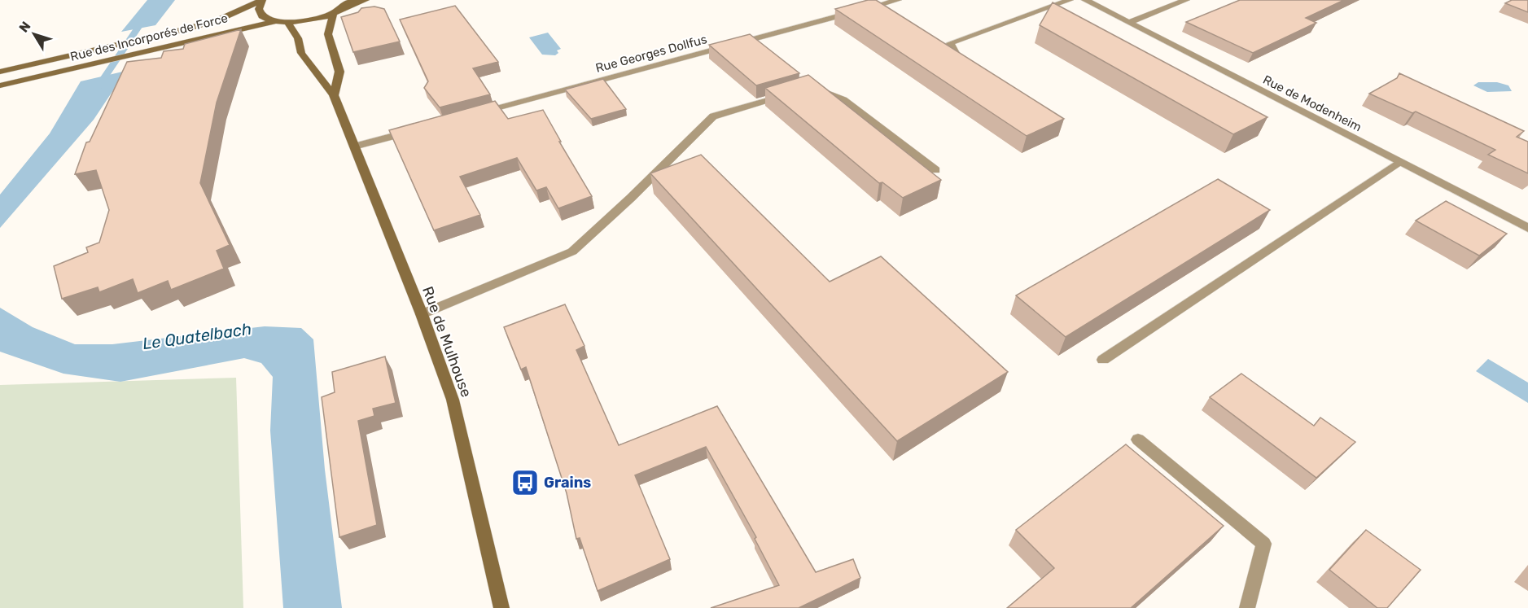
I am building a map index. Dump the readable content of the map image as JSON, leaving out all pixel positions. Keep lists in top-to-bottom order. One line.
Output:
{"streets":{"main road":["Rue des Incorporés de Force","Rue de Mulhouse"],"street":["Rue Georges Dollfus","Rue de Modenheim"]},"water":["Le Quatelbach"],"places":{"bus stop":["Grains"]},"north":"top left"}
